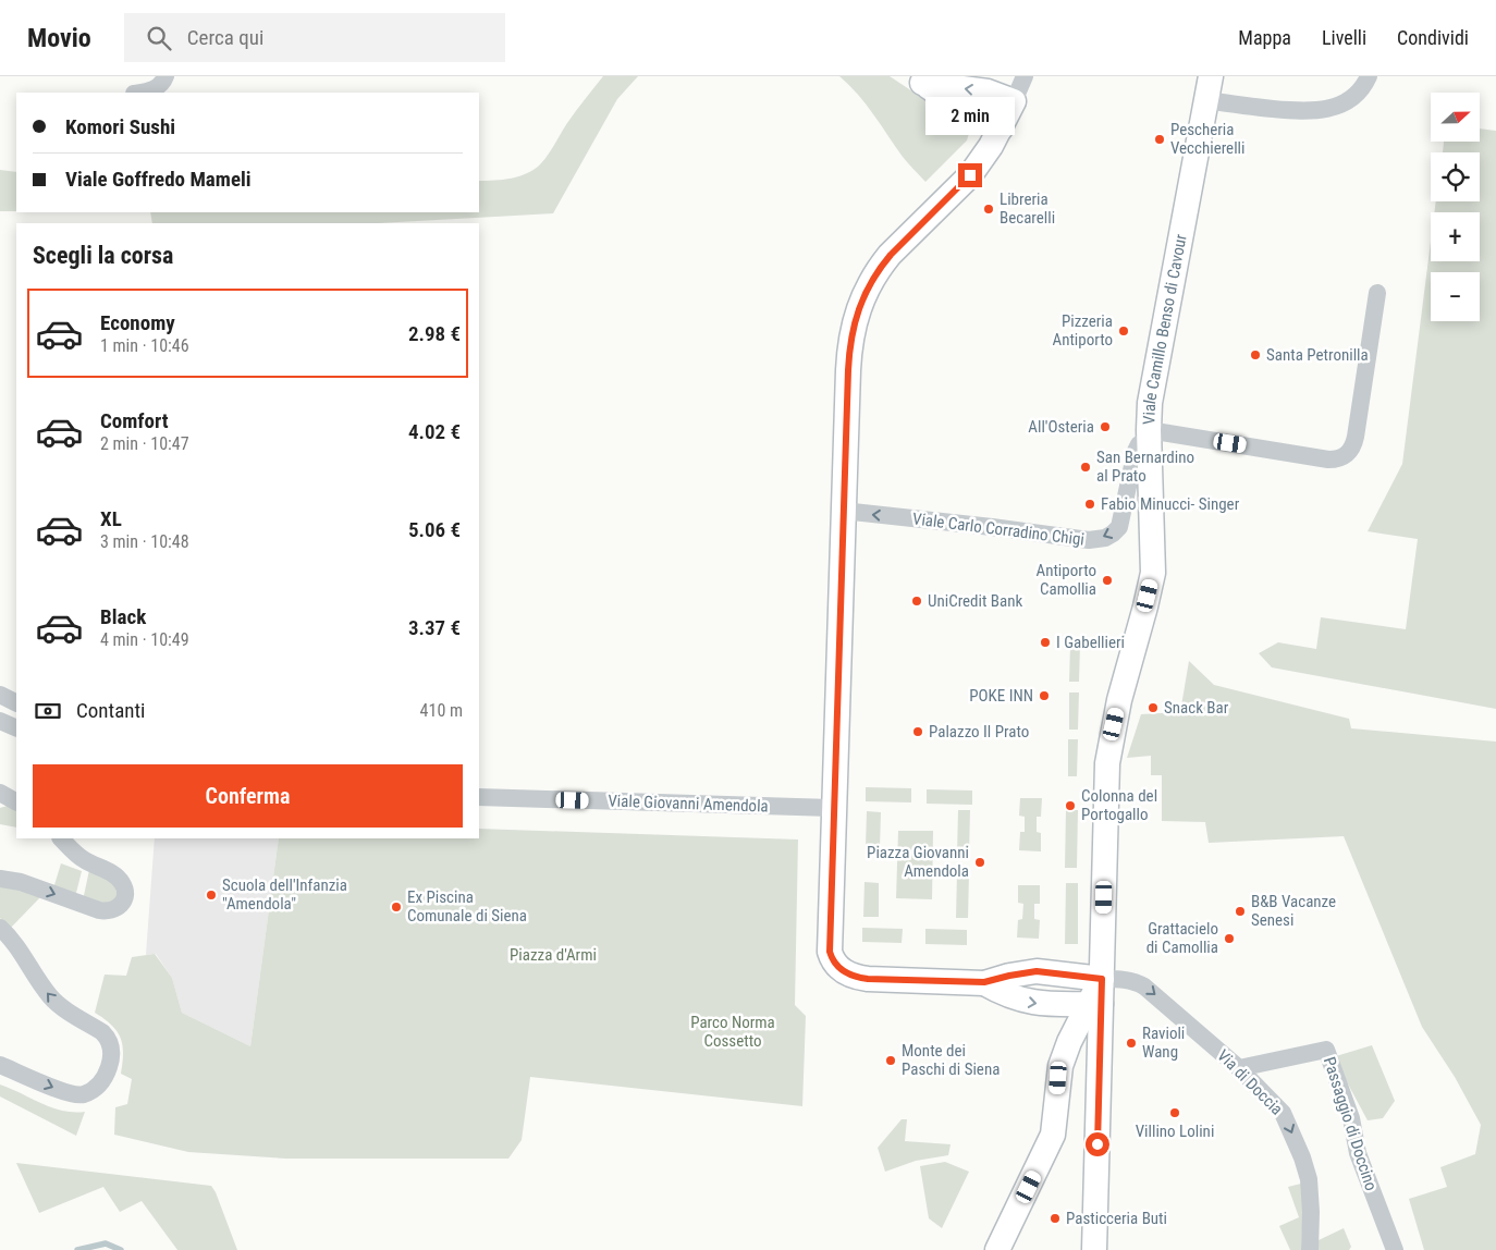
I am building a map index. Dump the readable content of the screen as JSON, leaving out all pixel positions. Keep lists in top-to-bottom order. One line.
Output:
{"streets":{"street":["Viale Camillo Benso di Cavour","Viale Carlo Corradino Chigi","Viale Giovanni Amendola","Via di Doccia","Passaggio di Doccino"]},"crossings":[["Viale Camillo Benso di Cavour","Viale Carlo Corradino Chigi"],["Viale Camillo Benso di Cavour","Via di Doccia"],["Via di Doccia","Passaggio di Doccino"]],"one_way":["Viale Carlo Corradino Chigi","Via di Doccia"],"parks":["Piazza d'Armi","Parco Norma Cossetto"],"places":["Pescheria Vecchierelli","Libreria Becarelli","Pizzeria Antiporto","Santa Petronilla","All'Osteria","San Bernardino al Prato","Fabio Minucci- Singer","Antiporto Camollia","UniCredit Bank","I Gabellieri","POKE INN","Snack Bar","Palazzo Il Prato","Colonna del Portogallo","Piazza Giovanni Amendola","Scuola dell'Infanzia \"Amendola\"","Ex Piscina Comunale di Siena","B&B Vacanze Senesi","Grattacielo di Camollia","Ravioli Wang","Monte dei Paschi di Siena","Villino Lolini","Pasticceria Buti"],"north":"right","page":{"header":"Movio","search":"Cerca qui","nav":["Mappa","Livelli","Condividi"],"map_buttons":["+","−"],"banner":["Komori Sushi","Viale Goffredo Mameli"],"bubble":"2 min","heading":"Scegli la corsa","list":[{"name":"Economy","note":"1 min · 10:46","value":"2.98 €"},{"name":"Comfort","note":"2 min · 10:47","value":"4.02 €"},{"name":"XL","note":"3 min · 10:48","value":"5.06 €"},{"name":"Black","note":"4 min · 10:49","value":"3.37 €"}],"pay":["Contanti","410 m"],"buttons":"Conferma"}}
